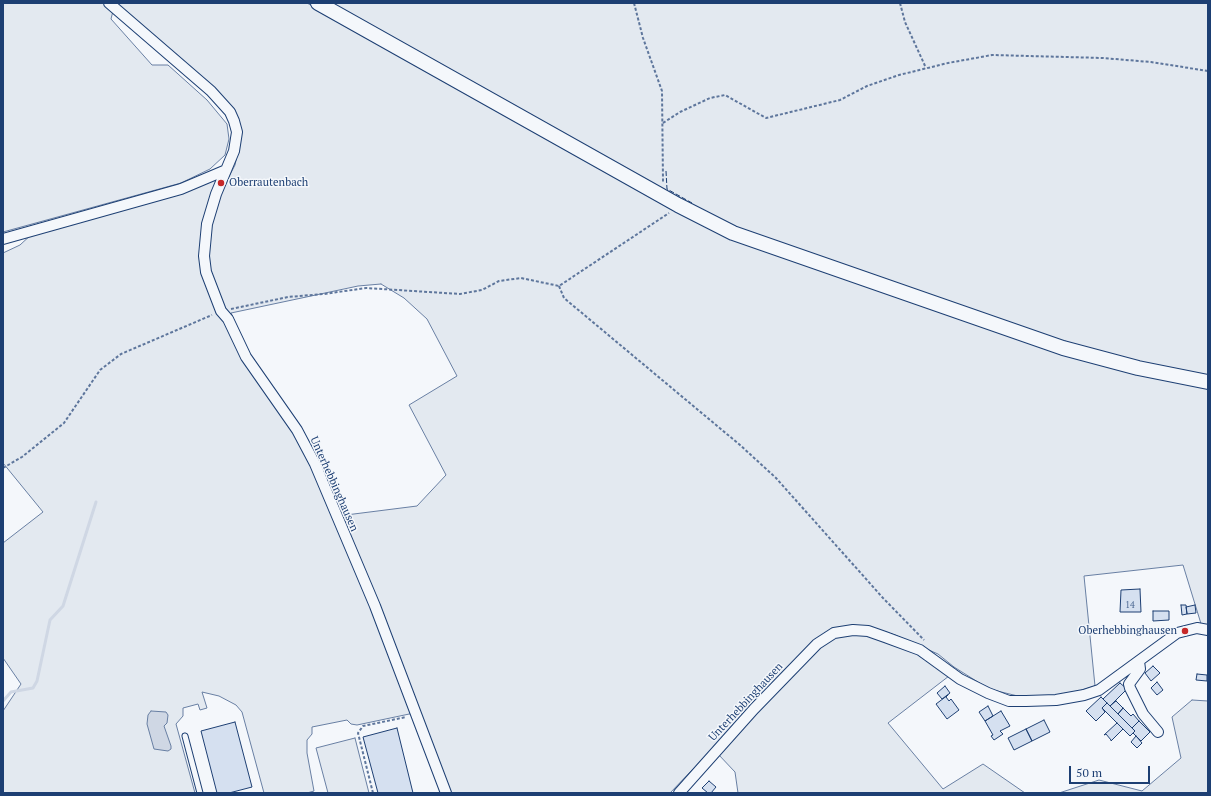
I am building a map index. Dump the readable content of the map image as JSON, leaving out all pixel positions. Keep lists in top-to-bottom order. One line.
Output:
{"streets":{"street":["Unterhebbinghausen"]},"places":["Oberrautenbach","Oberhebbinghausen"],"house_numbers":["14"],"scale_bar":"50 m"}
